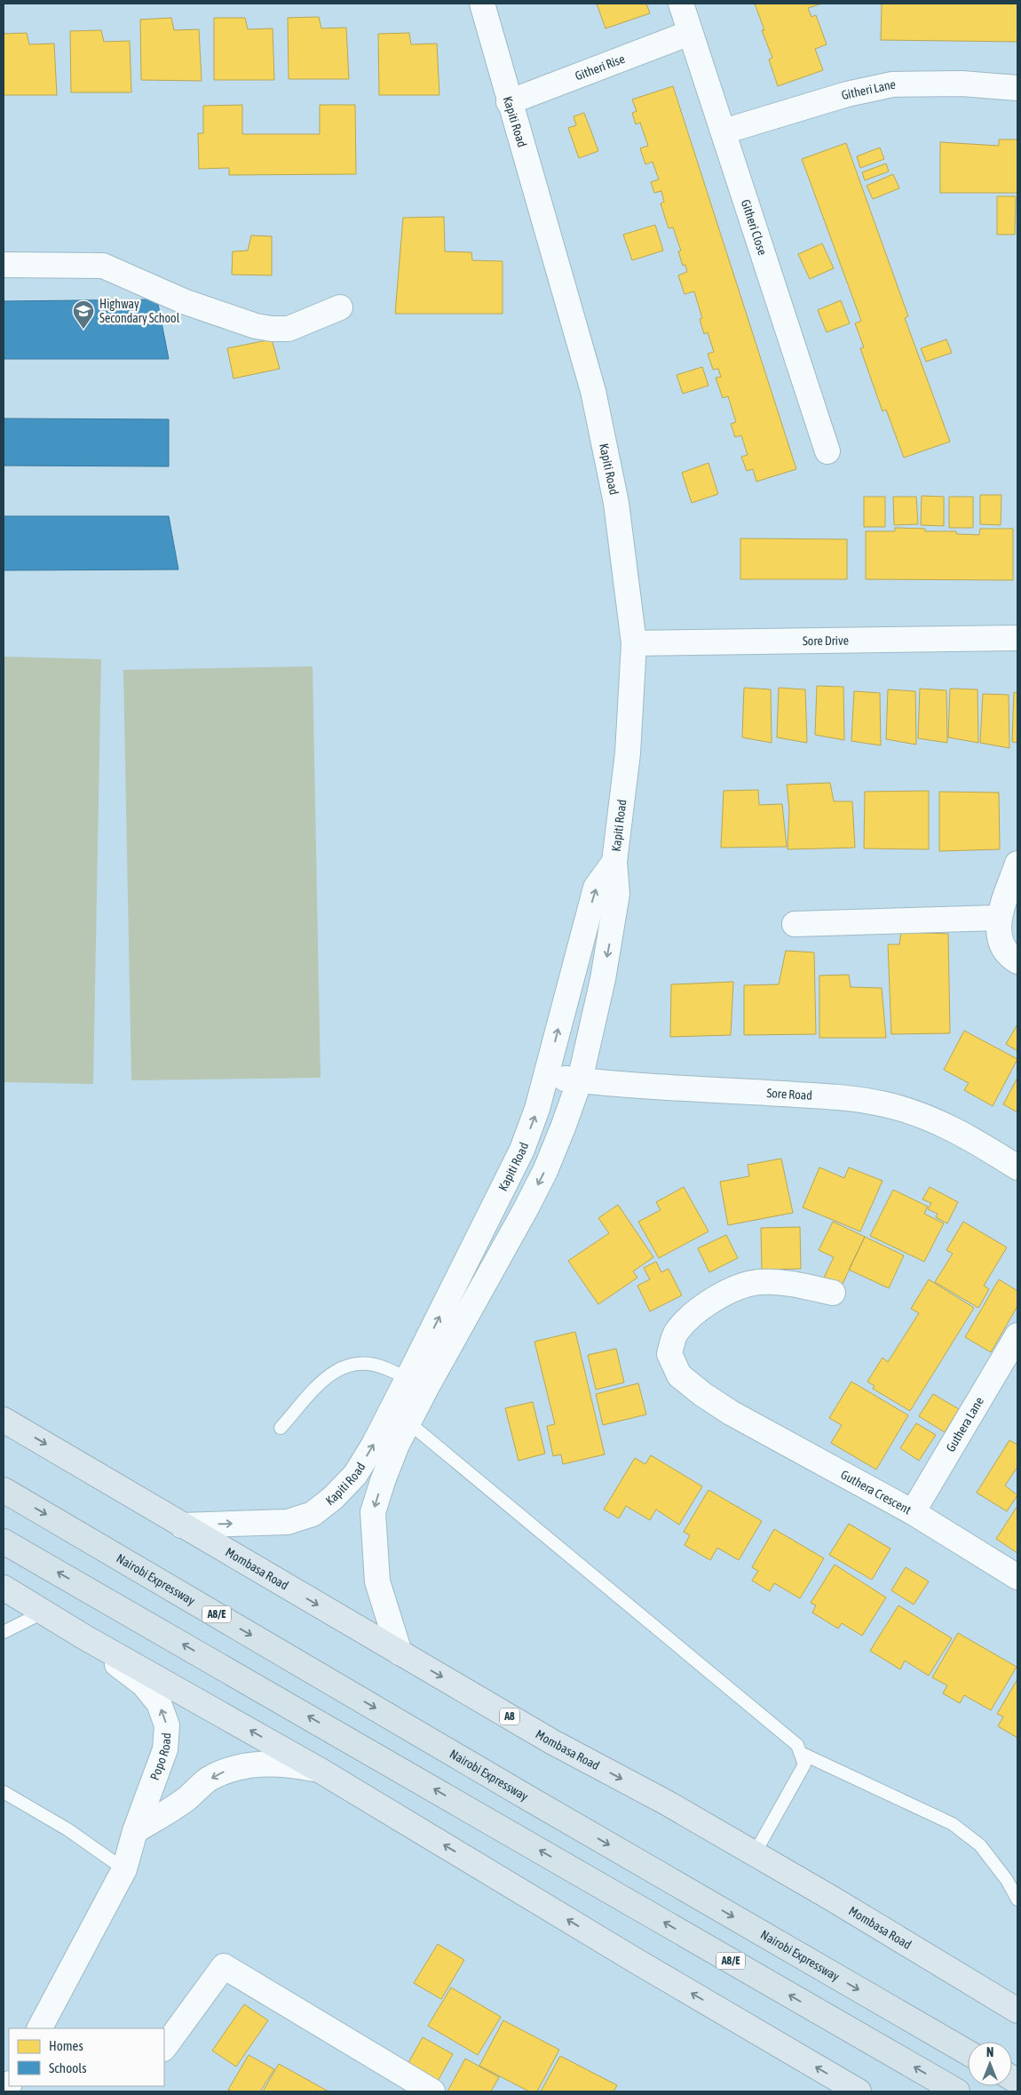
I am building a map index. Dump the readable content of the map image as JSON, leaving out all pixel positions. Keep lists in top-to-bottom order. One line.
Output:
{"streets":{"highway":["Mombasa Road","Nairobi Expressway","A8/E","A8"],"street":["Githeri Rise","Githeri Lane","Kapiti Road","Githeri Close","Sore Drive","Sore Road","Guthera Lane","Guthera Crescent","Popo Road"]},"crossings":[["Githeri Rise","Kapiti Road"],["Githeri Rise","Githeri Close"],["Githeri Lane","Githeri Close"],["Kapiti Road","Sore Drive"],["Kapiti Road","Sore Road"],["Kapiti Road","Mombasa Road"],["Guthera Lane","Guthera Crescent"]],"one_way":["Popo Road"],"places":{"school or university":["Highway Secondary School"]},"legend":["Homes","Schools"],"north":"top"}
